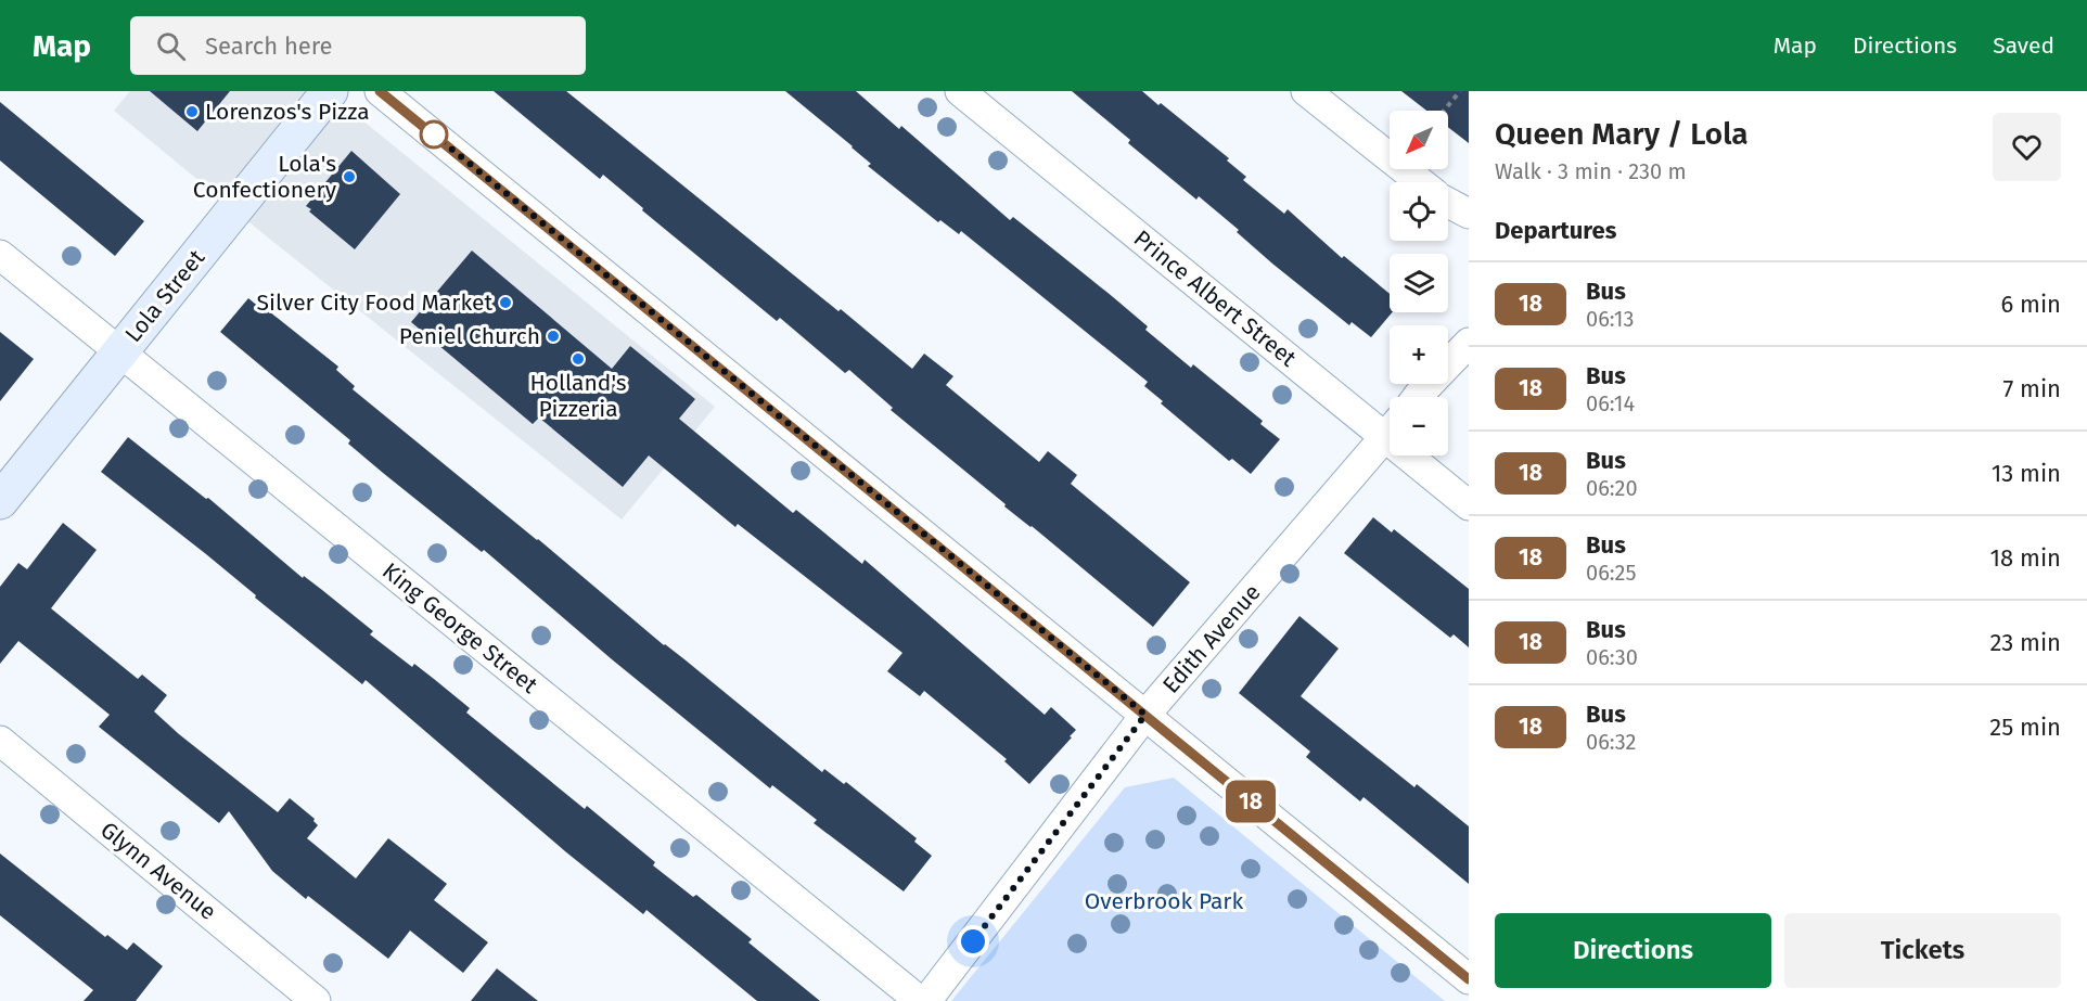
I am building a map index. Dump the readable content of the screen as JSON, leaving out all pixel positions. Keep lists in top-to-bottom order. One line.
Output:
{"streets":{"street":["Lola Street","Prince Albert Street","King George Street","Edith Avenue","Glynn Avenue"]},"crossings":[["Lola Street","King George Street"]],"parks":["Overbrook Park"],"places":["Lorenzos's Pizza","Lola's Confectionery","Silver City Food Market","Peniel Church","Holland's Pizzeria"],"lines":["bus line 18"],"north":"bottom left","page":{"header":"Map","search":"Search here","nav":["Map","Directions","Saved"],"on_map":"18","heading":[["Queen Mary / Lola","Walk · 3 min · 230 m"],"Departures"],"map_buttons":["+","−"],"list":[{"mark":"18","name":"Bus","note":"06:13","value":"6 min"},{"mark":"18","name":"Bus","note":"06:14","value":"7 min"},{"mark":"18","name":"Bus","note":"06:20","value":"13 min"},{"mark":"18","name":"Bus","note":"06:25","value":"18 min"},{"mark":"18","name":"Bus","note":"06:30","value":"23 min"},{"mark":"18","name":"Bus","note":"06:32","value":"25 min"}],"buttons":["Directions","Tickets"]}}
